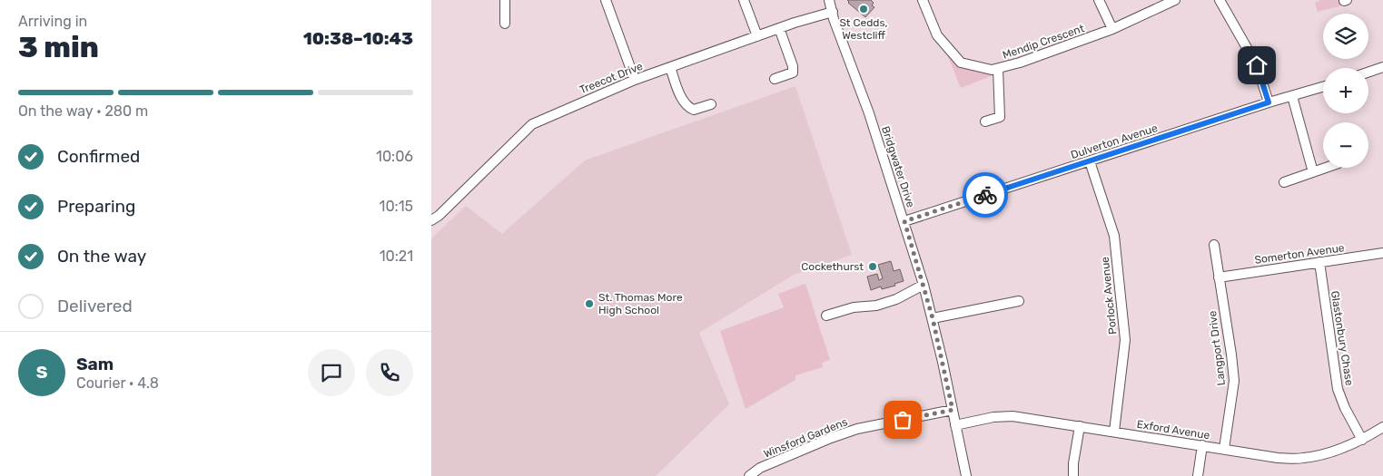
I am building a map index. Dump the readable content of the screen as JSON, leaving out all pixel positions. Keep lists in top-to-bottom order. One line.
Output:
{"streets":{"street":["Mendip Crescent","Treecot Drive","Dulverton Avenue","Bridgwater Drive","Somerton Avenue","Porlock Avenue","Glastonbury Chase","Langport Drive","Exford Avenue","Winsford Gardens"]},"crossings":[["Treecot Drive","Bridgwater Drive"],["Dulverton Avenue","Bridgwater Drive"],["Dulverton Avenue","Porlock Avenue"],["Bridgwater Drive","Exford Avenue"],["Bridgwater Drive","Winsford Gardens"],["Somerton Avenue","Glastonbury Chase"],["Somerton Avenue","Langport Drive"],["Porlock Avenue","Exford Avenue"],["Glastonbury Chase","Exford Avenue"],["Langport Drive","Exford Avenue"]],"places":["St Cedds, Westcliff","Cockethurst","St. Thomas More High School"],"page":{"heading":["3 min","Arriving in","10:38–10:43"],"panel":["Sam","Courier · 4.8"],"map_buttons":["+","−"],"bar":"On the way · 280 m","list":[["Confirmed","10:06"],["Preparing","10:15"],["On the way","10:21"],"Delivered"],"round":"S"}}
